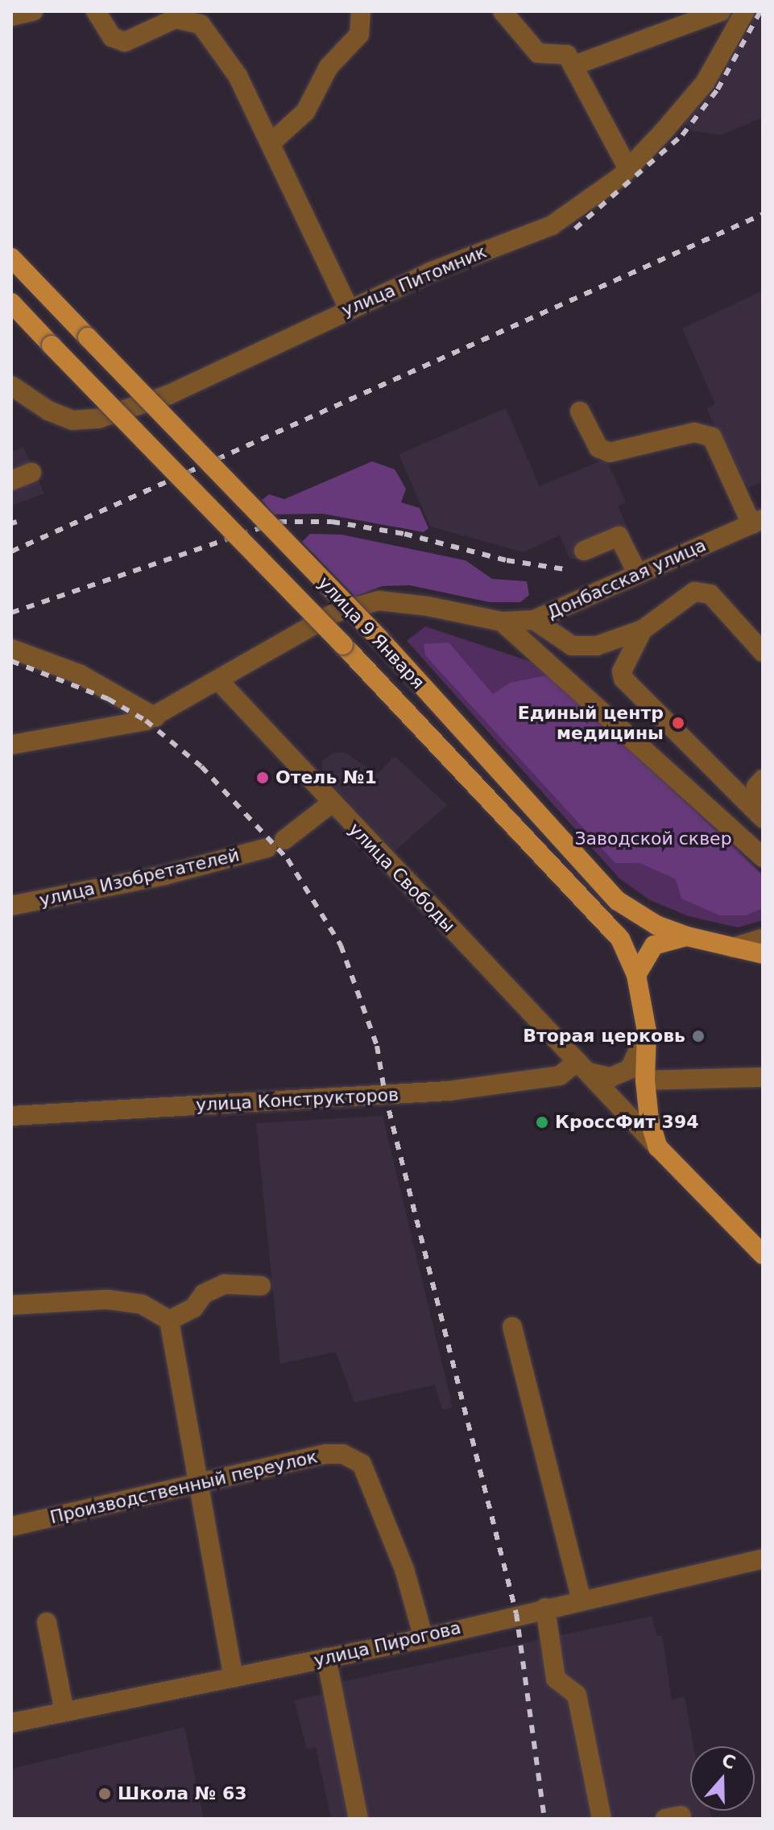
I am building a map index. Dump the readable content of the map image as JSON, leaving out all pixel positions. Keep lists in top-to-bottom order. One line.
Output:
{"streets":{"main road":["улица 9 Января","улица Свободы"],"street":["улица Питомник","Донбасская улица","улица Изобретателей","улица Конструкторов","Производственный переулок","улица Пирогова"]},"crossings":[["Донбасская улица","улица Свободы"],["улица 9 Января","улица Свободы"],["улица Изобретателей","улица Свободы"],["улица Свободы","улица Конструкторов"],["Производственный переулок","улица Пирогова"]],"parks":["Заводской сквер"],"places":["Единый центр медицины","Отель №1","Вторая церковь","КроссФит 394","Школа № 63"],"north":"top"}
